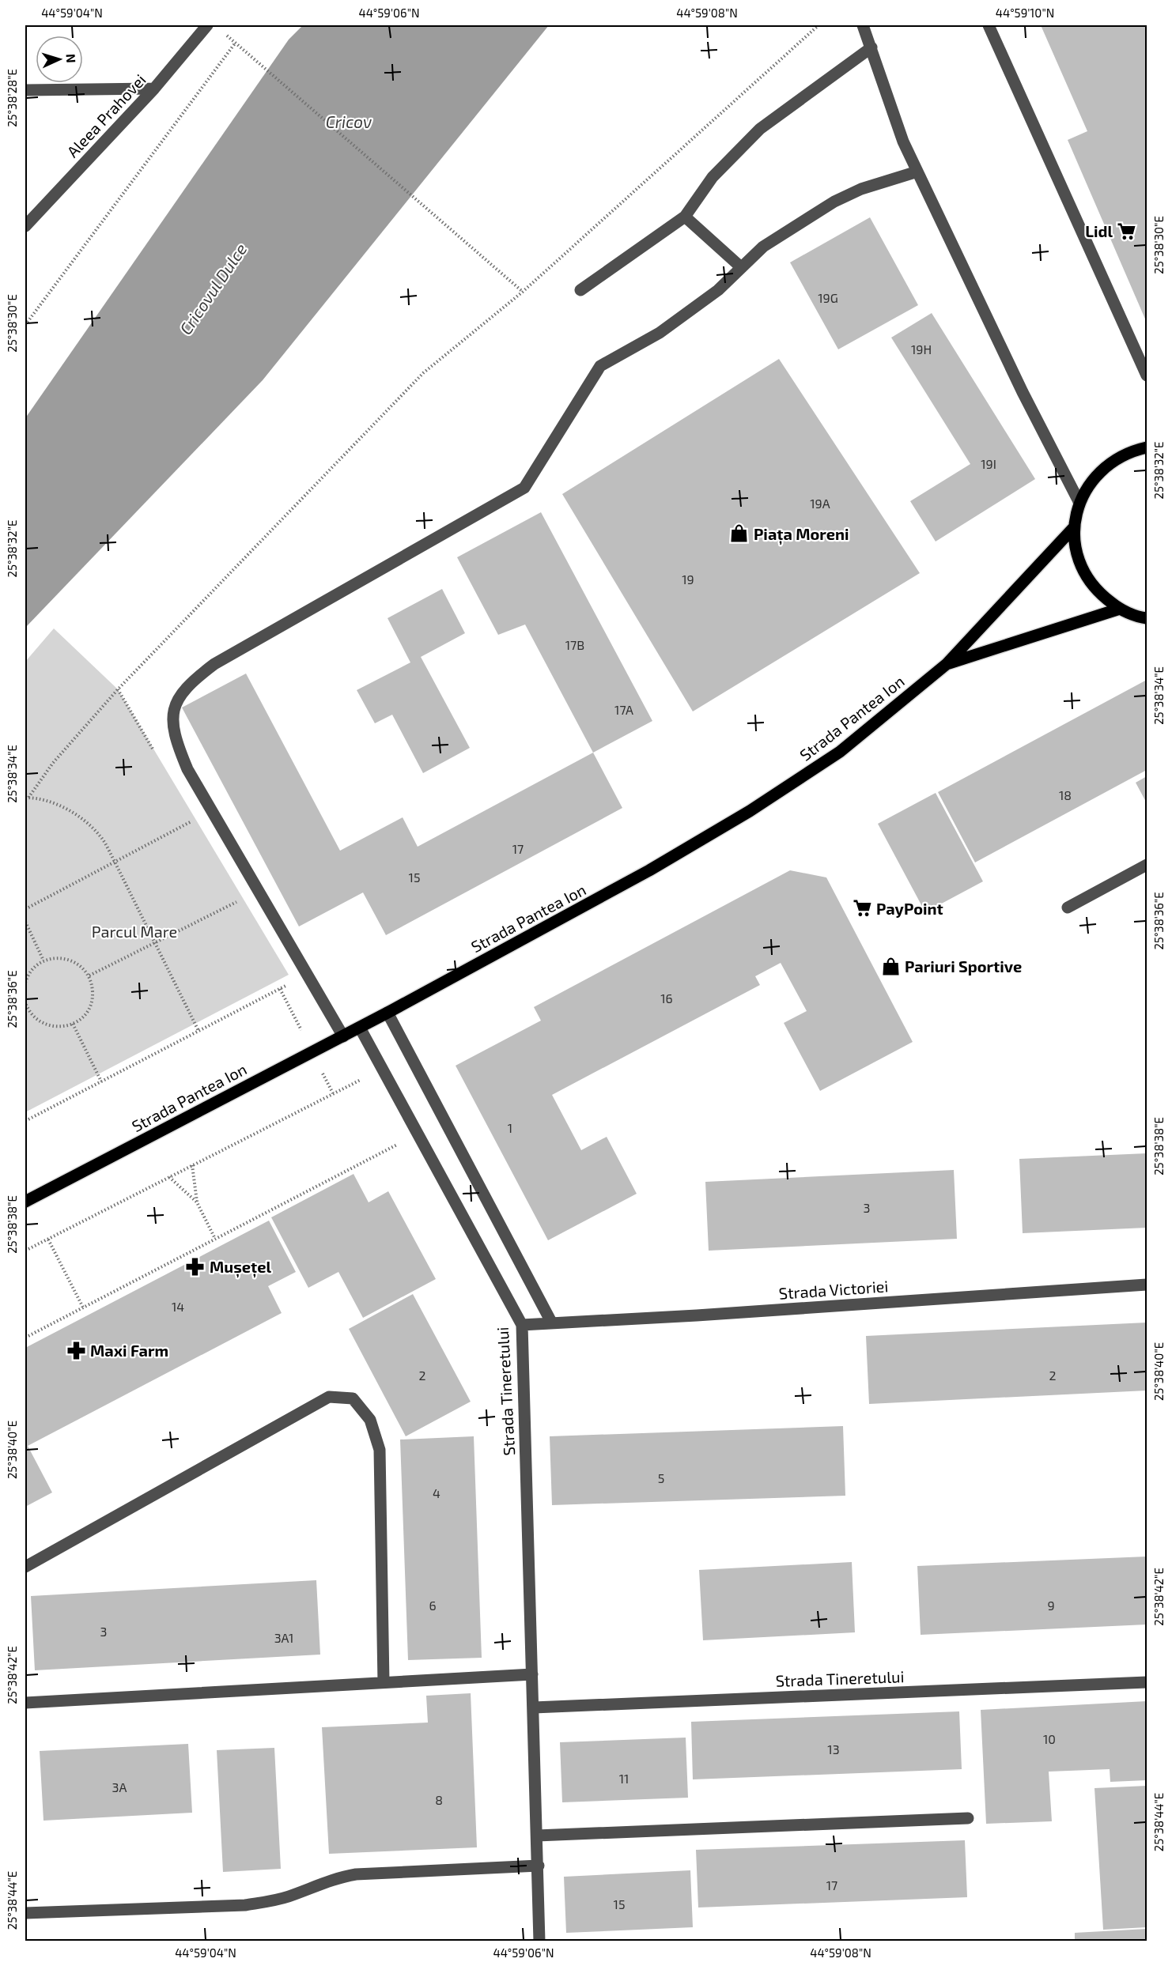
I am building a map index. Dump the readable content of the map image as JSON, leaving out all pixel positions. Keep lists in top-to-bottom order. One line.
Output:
{"streets":{"main road":["Strada Pantea Ion"],"street":["Aleea Prahovei","Strada Victoriei","Strada Tineretului"]},"crossings":[["Strada Pantea Ion","Strada Tineretului"],["Strada Victoriei","Strada Tineretului"]],"water":["Cricov","Cricovul Dulce"],"parks":["Parcul Mare"],"places":{"supermarket":["Lidl","PayPoint"],"shop":["Piața Moreni","Pariuri Sportive"],"pharmacy":["Mușețel","Maxi Farm"]},"house_numbers":["19G","19H","19I","19A","19","17B","17A","18","17","15","16","1","3","14","2","2","5","4","6","9","3","3A1","10","13","11","3A","8","17","15"],"north":"right","coordinates":["44°59'04\"N","44°59'06\"N","44°59'08\"N","44°59'10\"N","25°38'28\"E","25°38'30\"E","25°38'32\"E","25°38'34\"E","25°38'36\"E","25°38'38\"E","25°38'40\"E","25°38'42\"E","25°38'44\"E"]}
